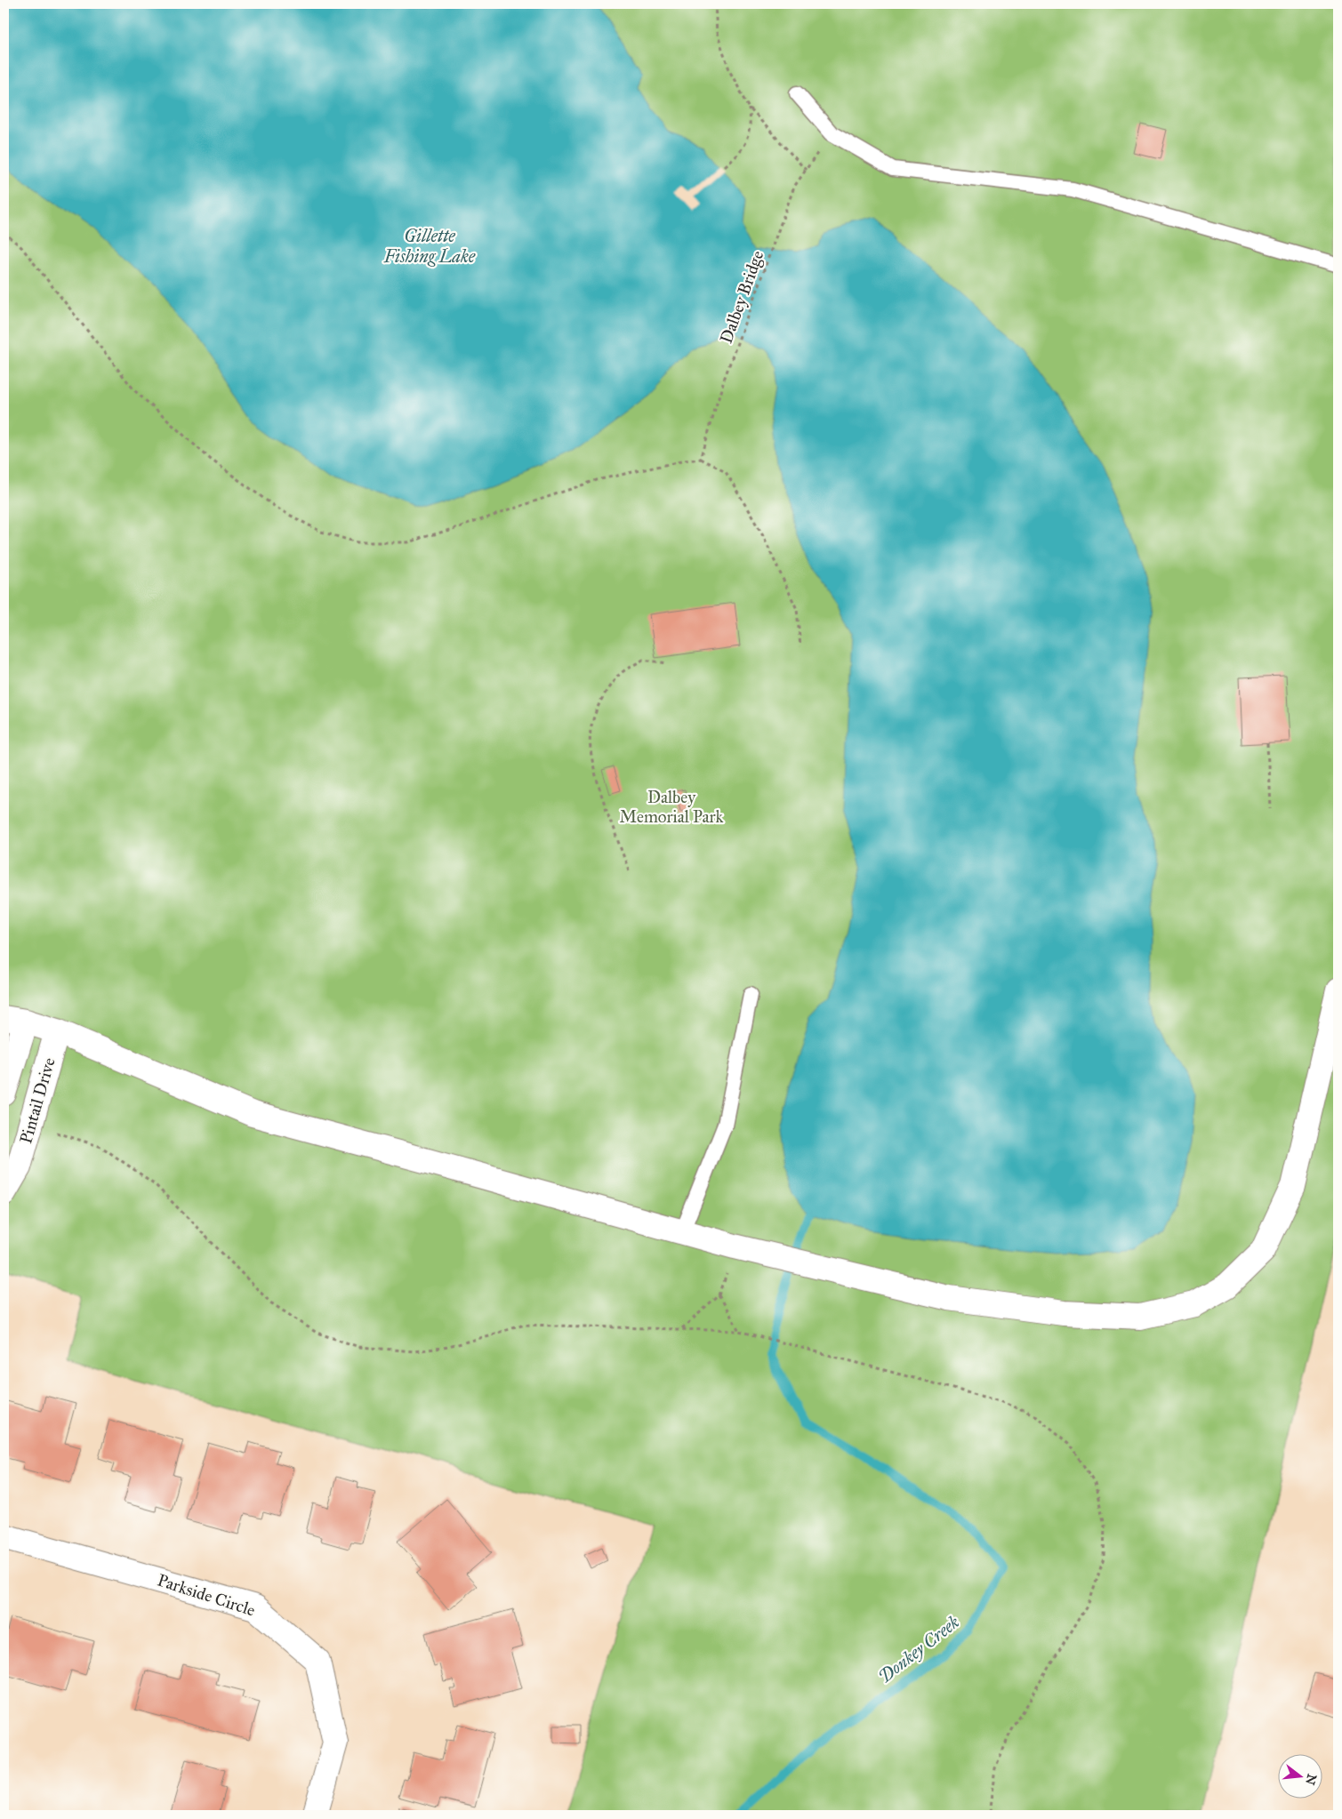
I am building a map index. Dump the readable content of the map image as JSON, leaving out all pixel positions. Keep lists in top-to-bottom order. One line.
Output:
{"streets":{"street":["Pintail Drive","Parkside Circle"],"path":["Dalbey Bridge"]},"water":["Gillette Fishing Lake","Donkey Creek"],"parks":["Dalbey Memorial Park"],"north":"right"}
